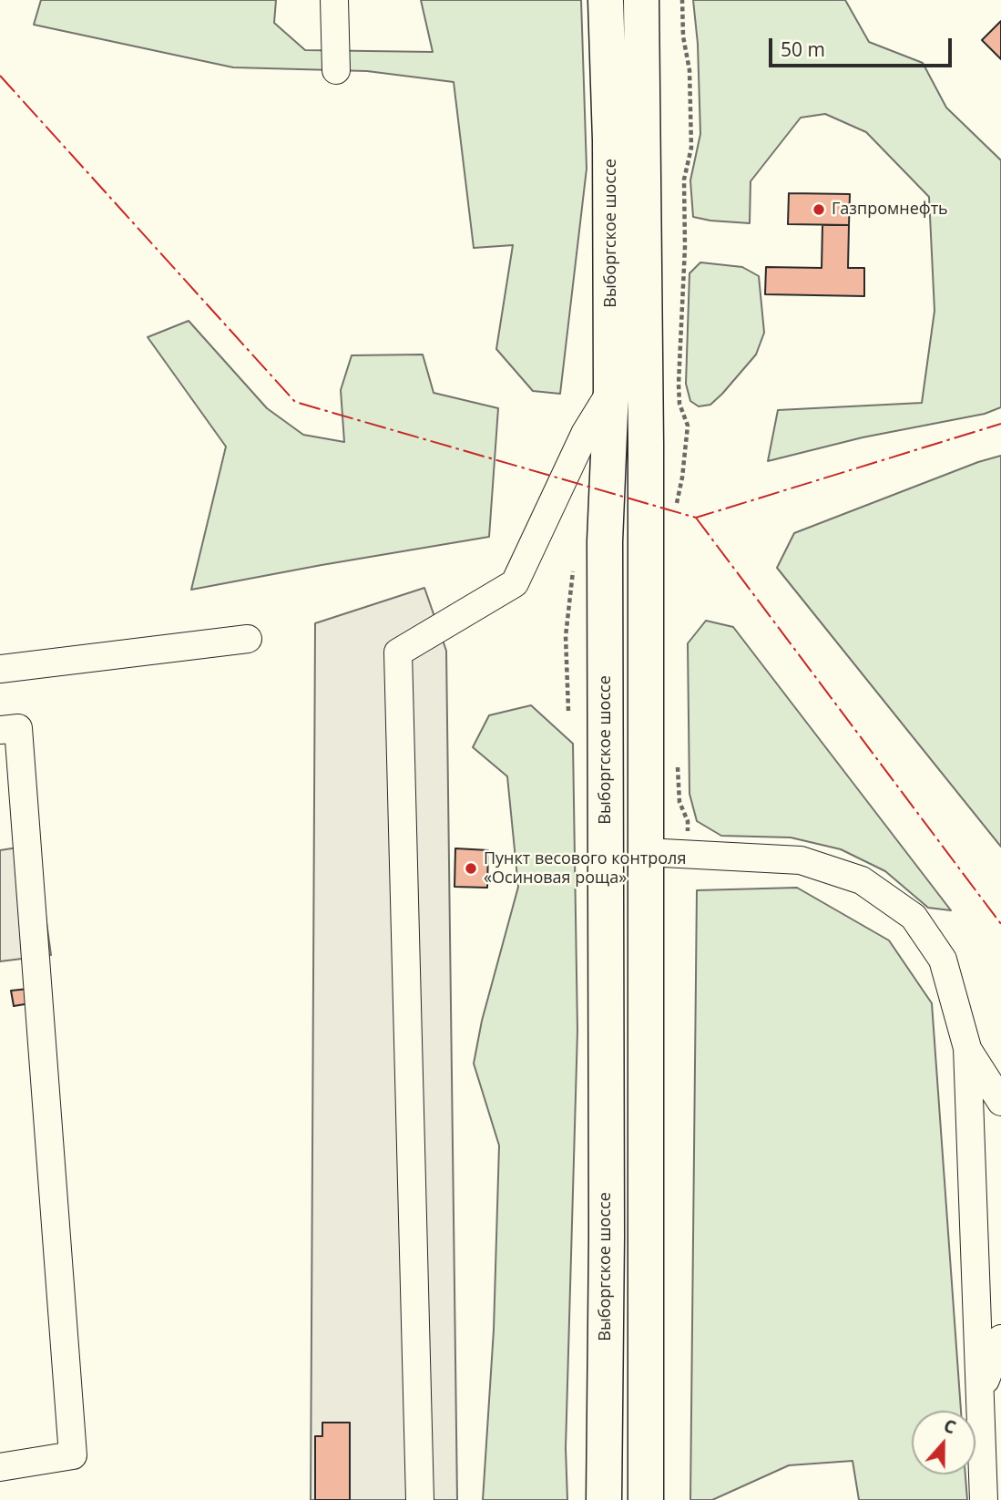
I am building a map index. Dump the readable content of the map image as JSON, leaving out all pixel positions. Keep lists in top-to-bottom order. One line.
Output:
{"streets":{"main road":["Выборгское шоссе"]},"places":["Газпромнефть","Пункт весового контроля «Осиновая роща»"],"scale_bar":"50 m","north":"top"}
